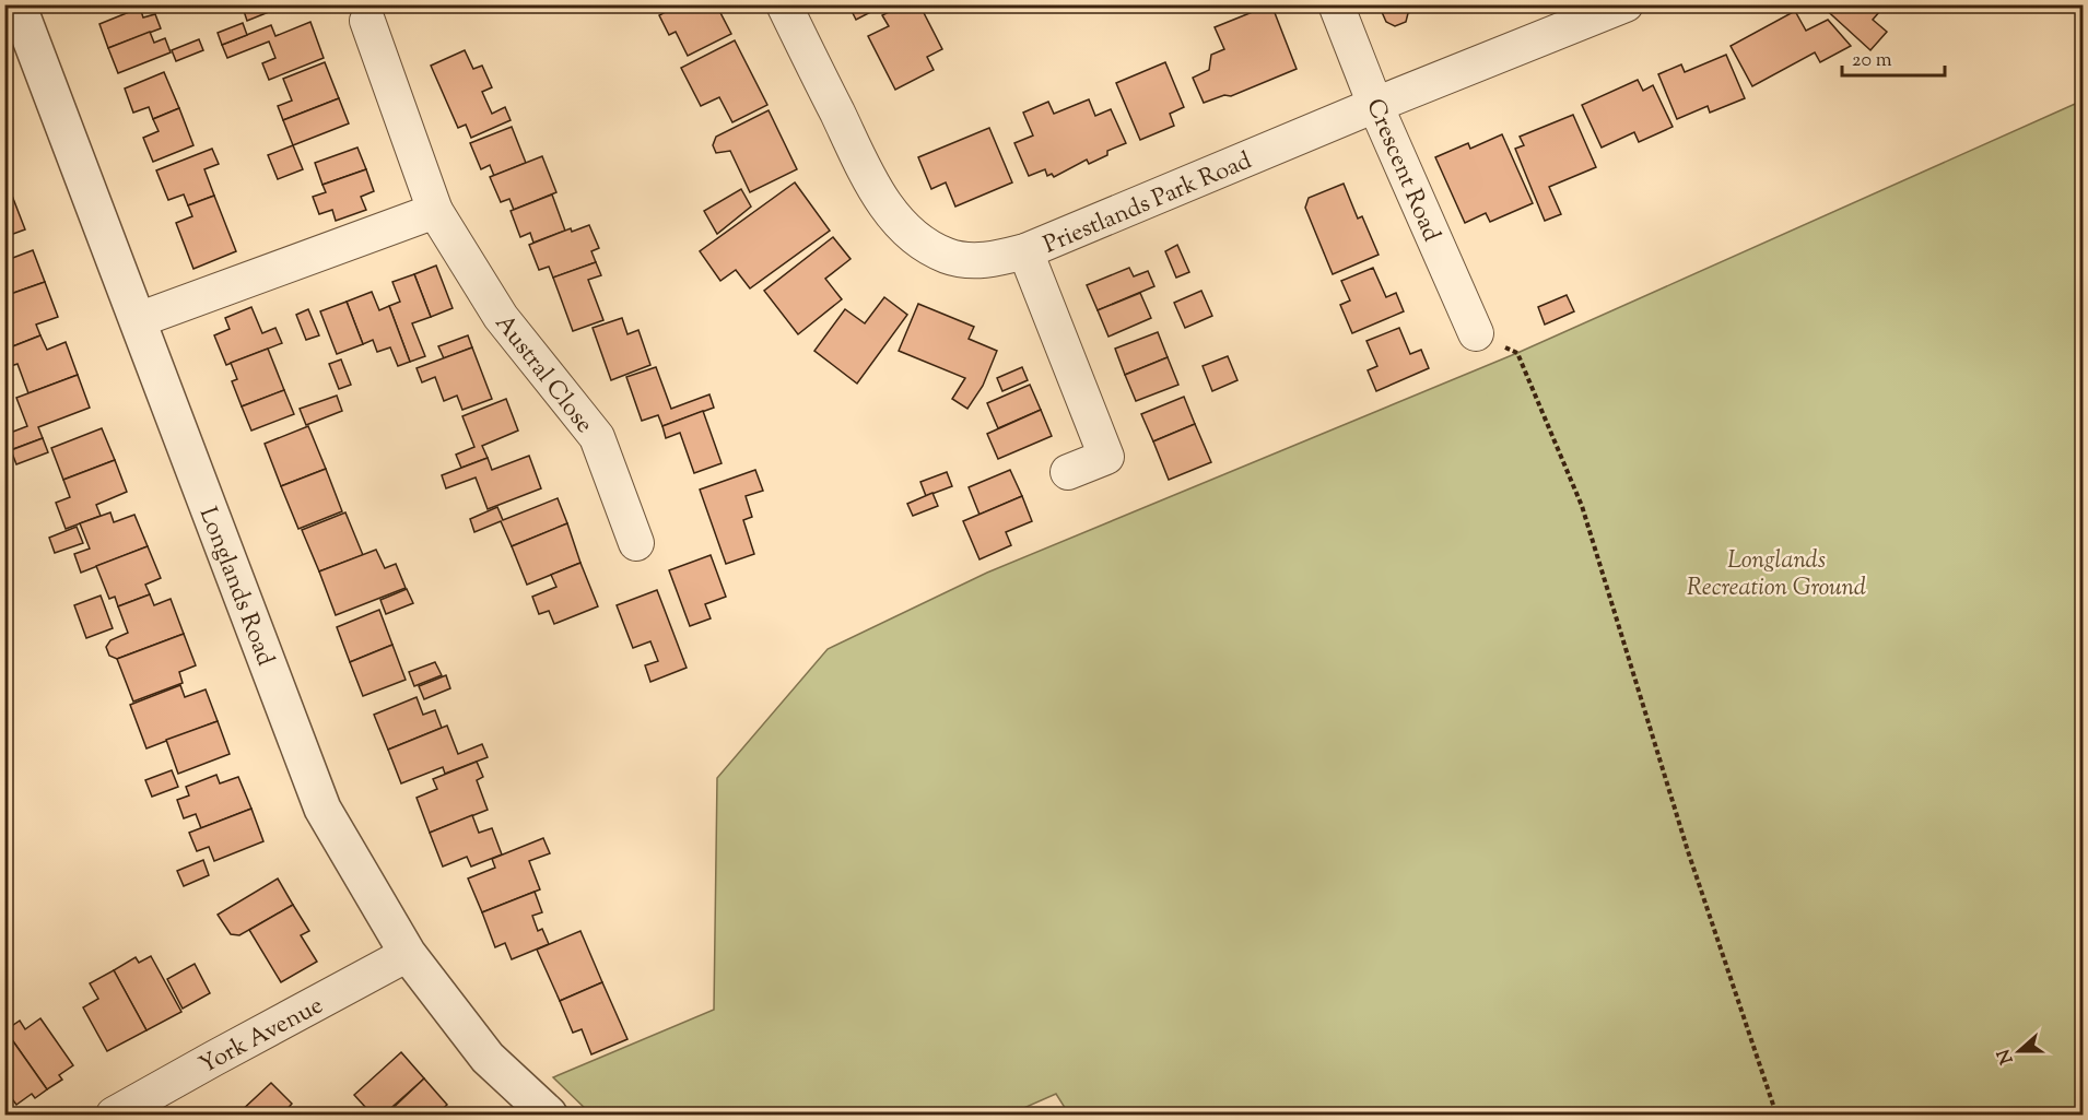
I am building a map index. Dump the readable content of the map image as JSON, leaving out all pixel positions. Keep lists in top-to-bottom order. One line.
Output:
{"streets":{"street":["Crescent Road","Priestlands Park Road","Austral Close","Longlands Road","York Avenue"]},"crossings":[["Crescent Road","Priestlands Park Road"],["Longlands Road","York Avenue"]],"parks":["Longlands Recreation Ground"],"scale_bar":"20 m","north":"left"}
